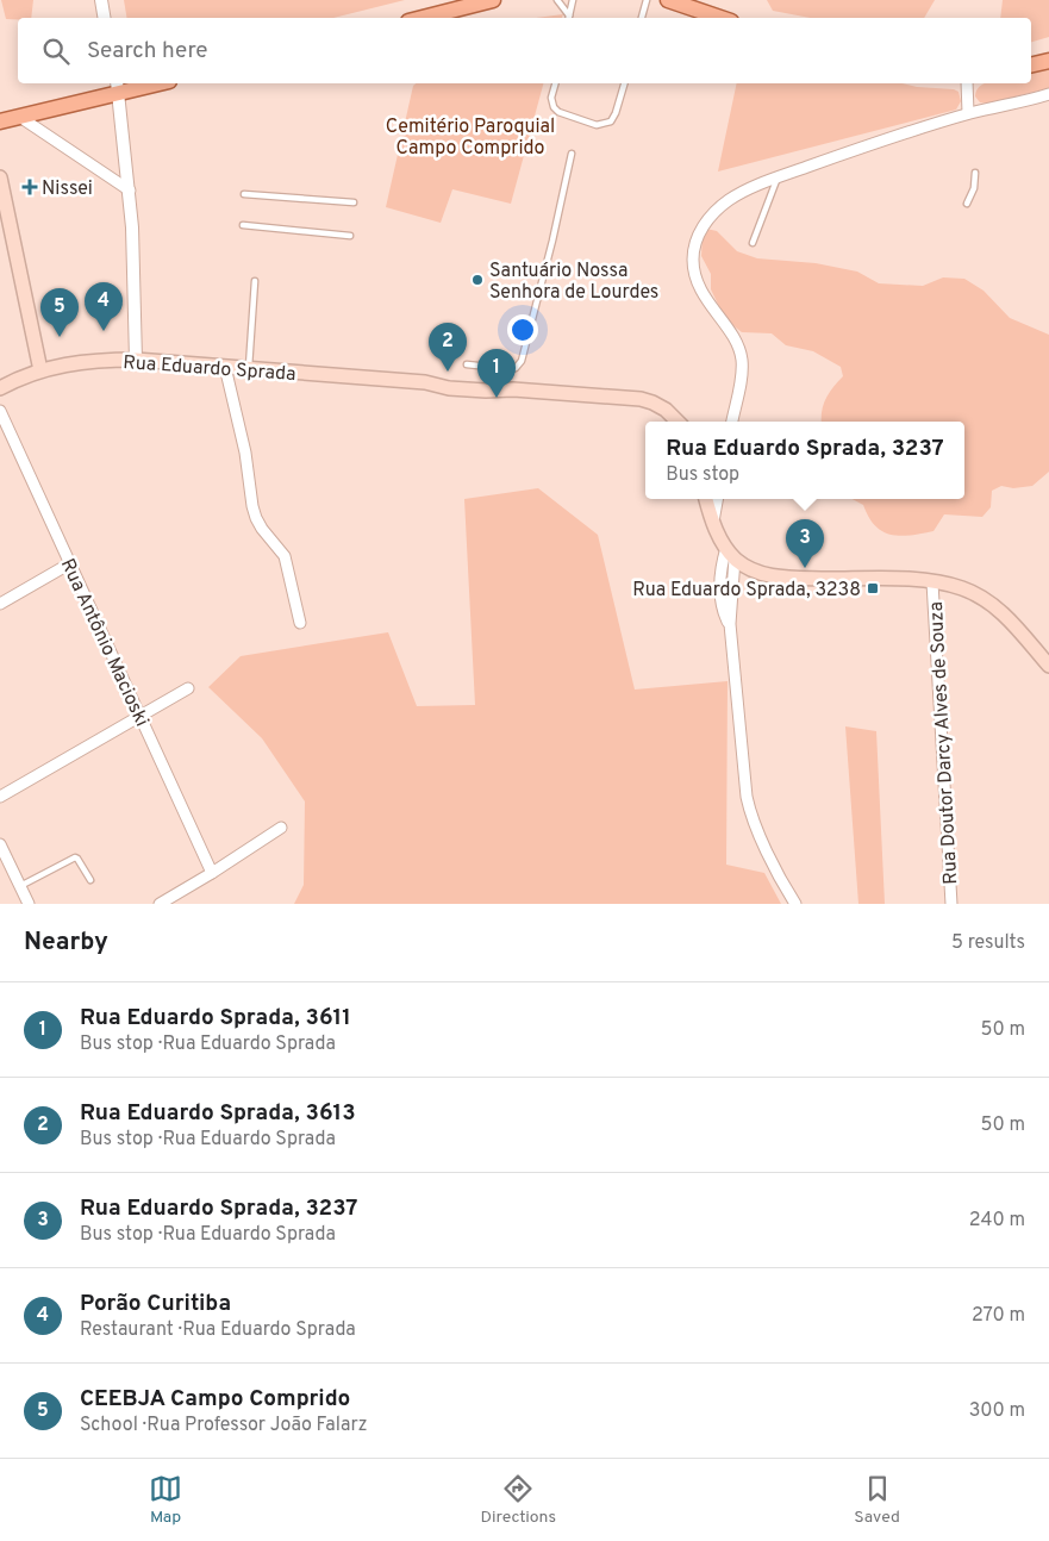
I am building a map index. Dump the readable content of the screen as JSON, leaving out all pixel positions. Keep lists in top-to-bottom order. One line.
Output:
{"streets":{"main road":["Rua Eduardo Sprada"],"street":["Rua Antônio Macioski","Rua Doutor Darcy Alves de Souza"]},"parks":["Cemitério Paroquial Campo Comprido"],"places":{"health":["Nissei"],"other":["Santuário Nossa Senhora de Lourdes"],"transit":["Rua Eduardo Sprada, 3238"]},"page":{"search":"Search here","pins":["4","5","2","1","3"],"popup":["Rua Eduardo Sprada, 3237","Bus stop"],"heading":["Nearby","5 results"],"list":[{"mark":"1","name":"Rua Eduardo Sprada, 3611","note":"Bus stop · Rua Eduardo Sprada","value":"50 m"},{"mark":"2","name":"Rua Eduardo Sprada, 3613","note":"Bus stop · Rua Eduardo Sprada","value":"50 m"},{"mark":"3","name":"Rua Eduardo Sprada, 3237","note":"Bus stop · Rua Eduardo Sprada","value":"240 m"},{"mark":"4","name":"Porão Curitiba","note":"Restaurant · Rua Eduardo Sprada","value":"270 m"},{"mark":"5","name":"CEEBJA Campo Comprido","note":"School · Rua Professor João Falarz","value":"300 m"}],"nav":["Map","Directions","Saved"]}}
